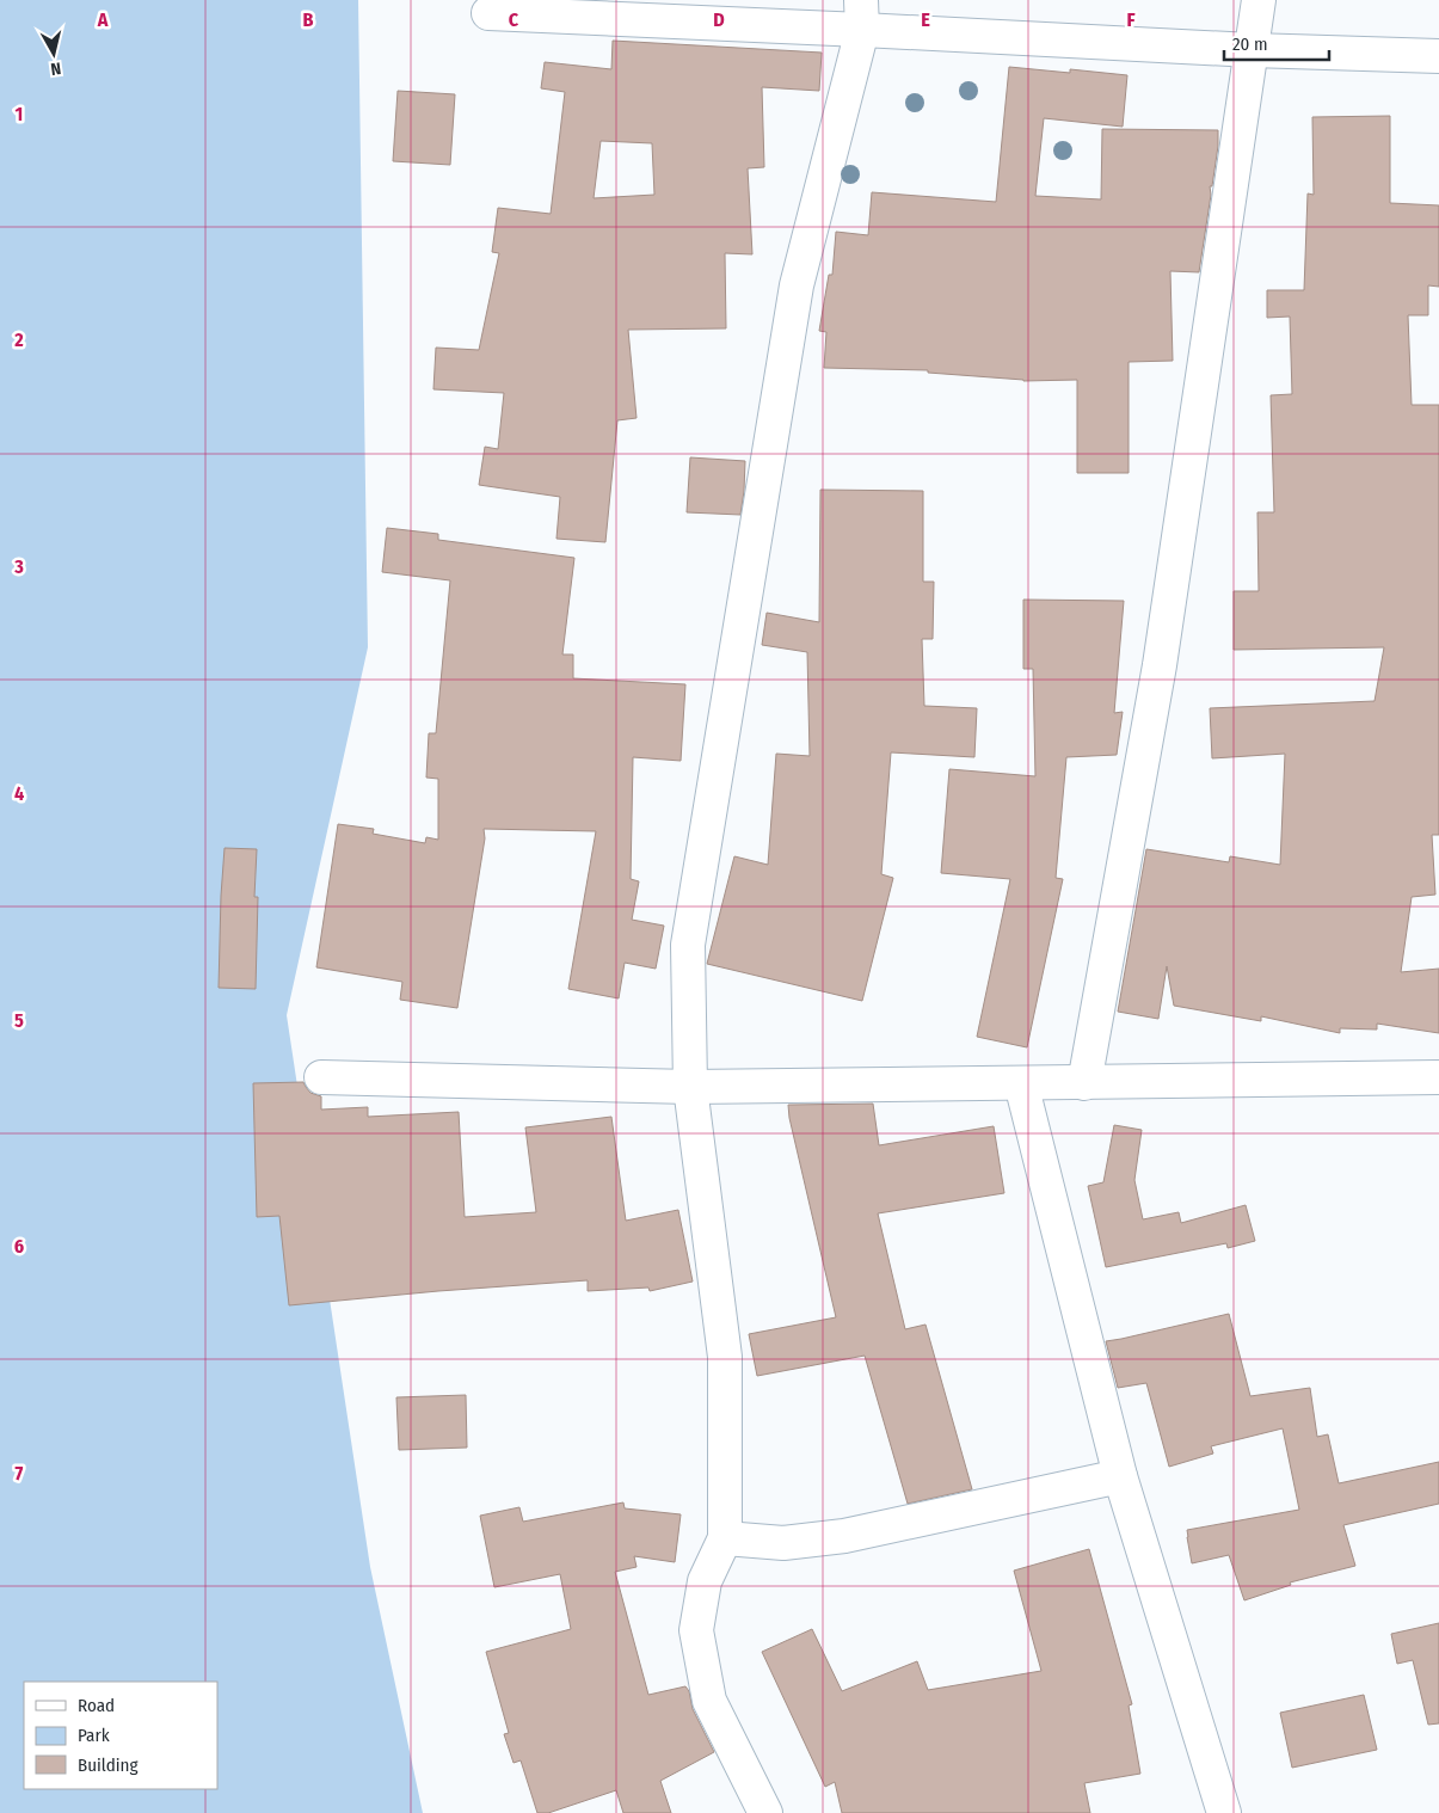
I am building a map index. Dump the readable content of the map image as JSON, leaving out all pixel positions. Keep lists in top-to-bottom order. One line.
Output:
{"legend":["Road","Park","Building"],"scale_bar":"20 m","north":"bottom","grid":{"columns":["A","B","C","D","E","F"],"rows":["1","2","3","4","5","6","7"]}}
